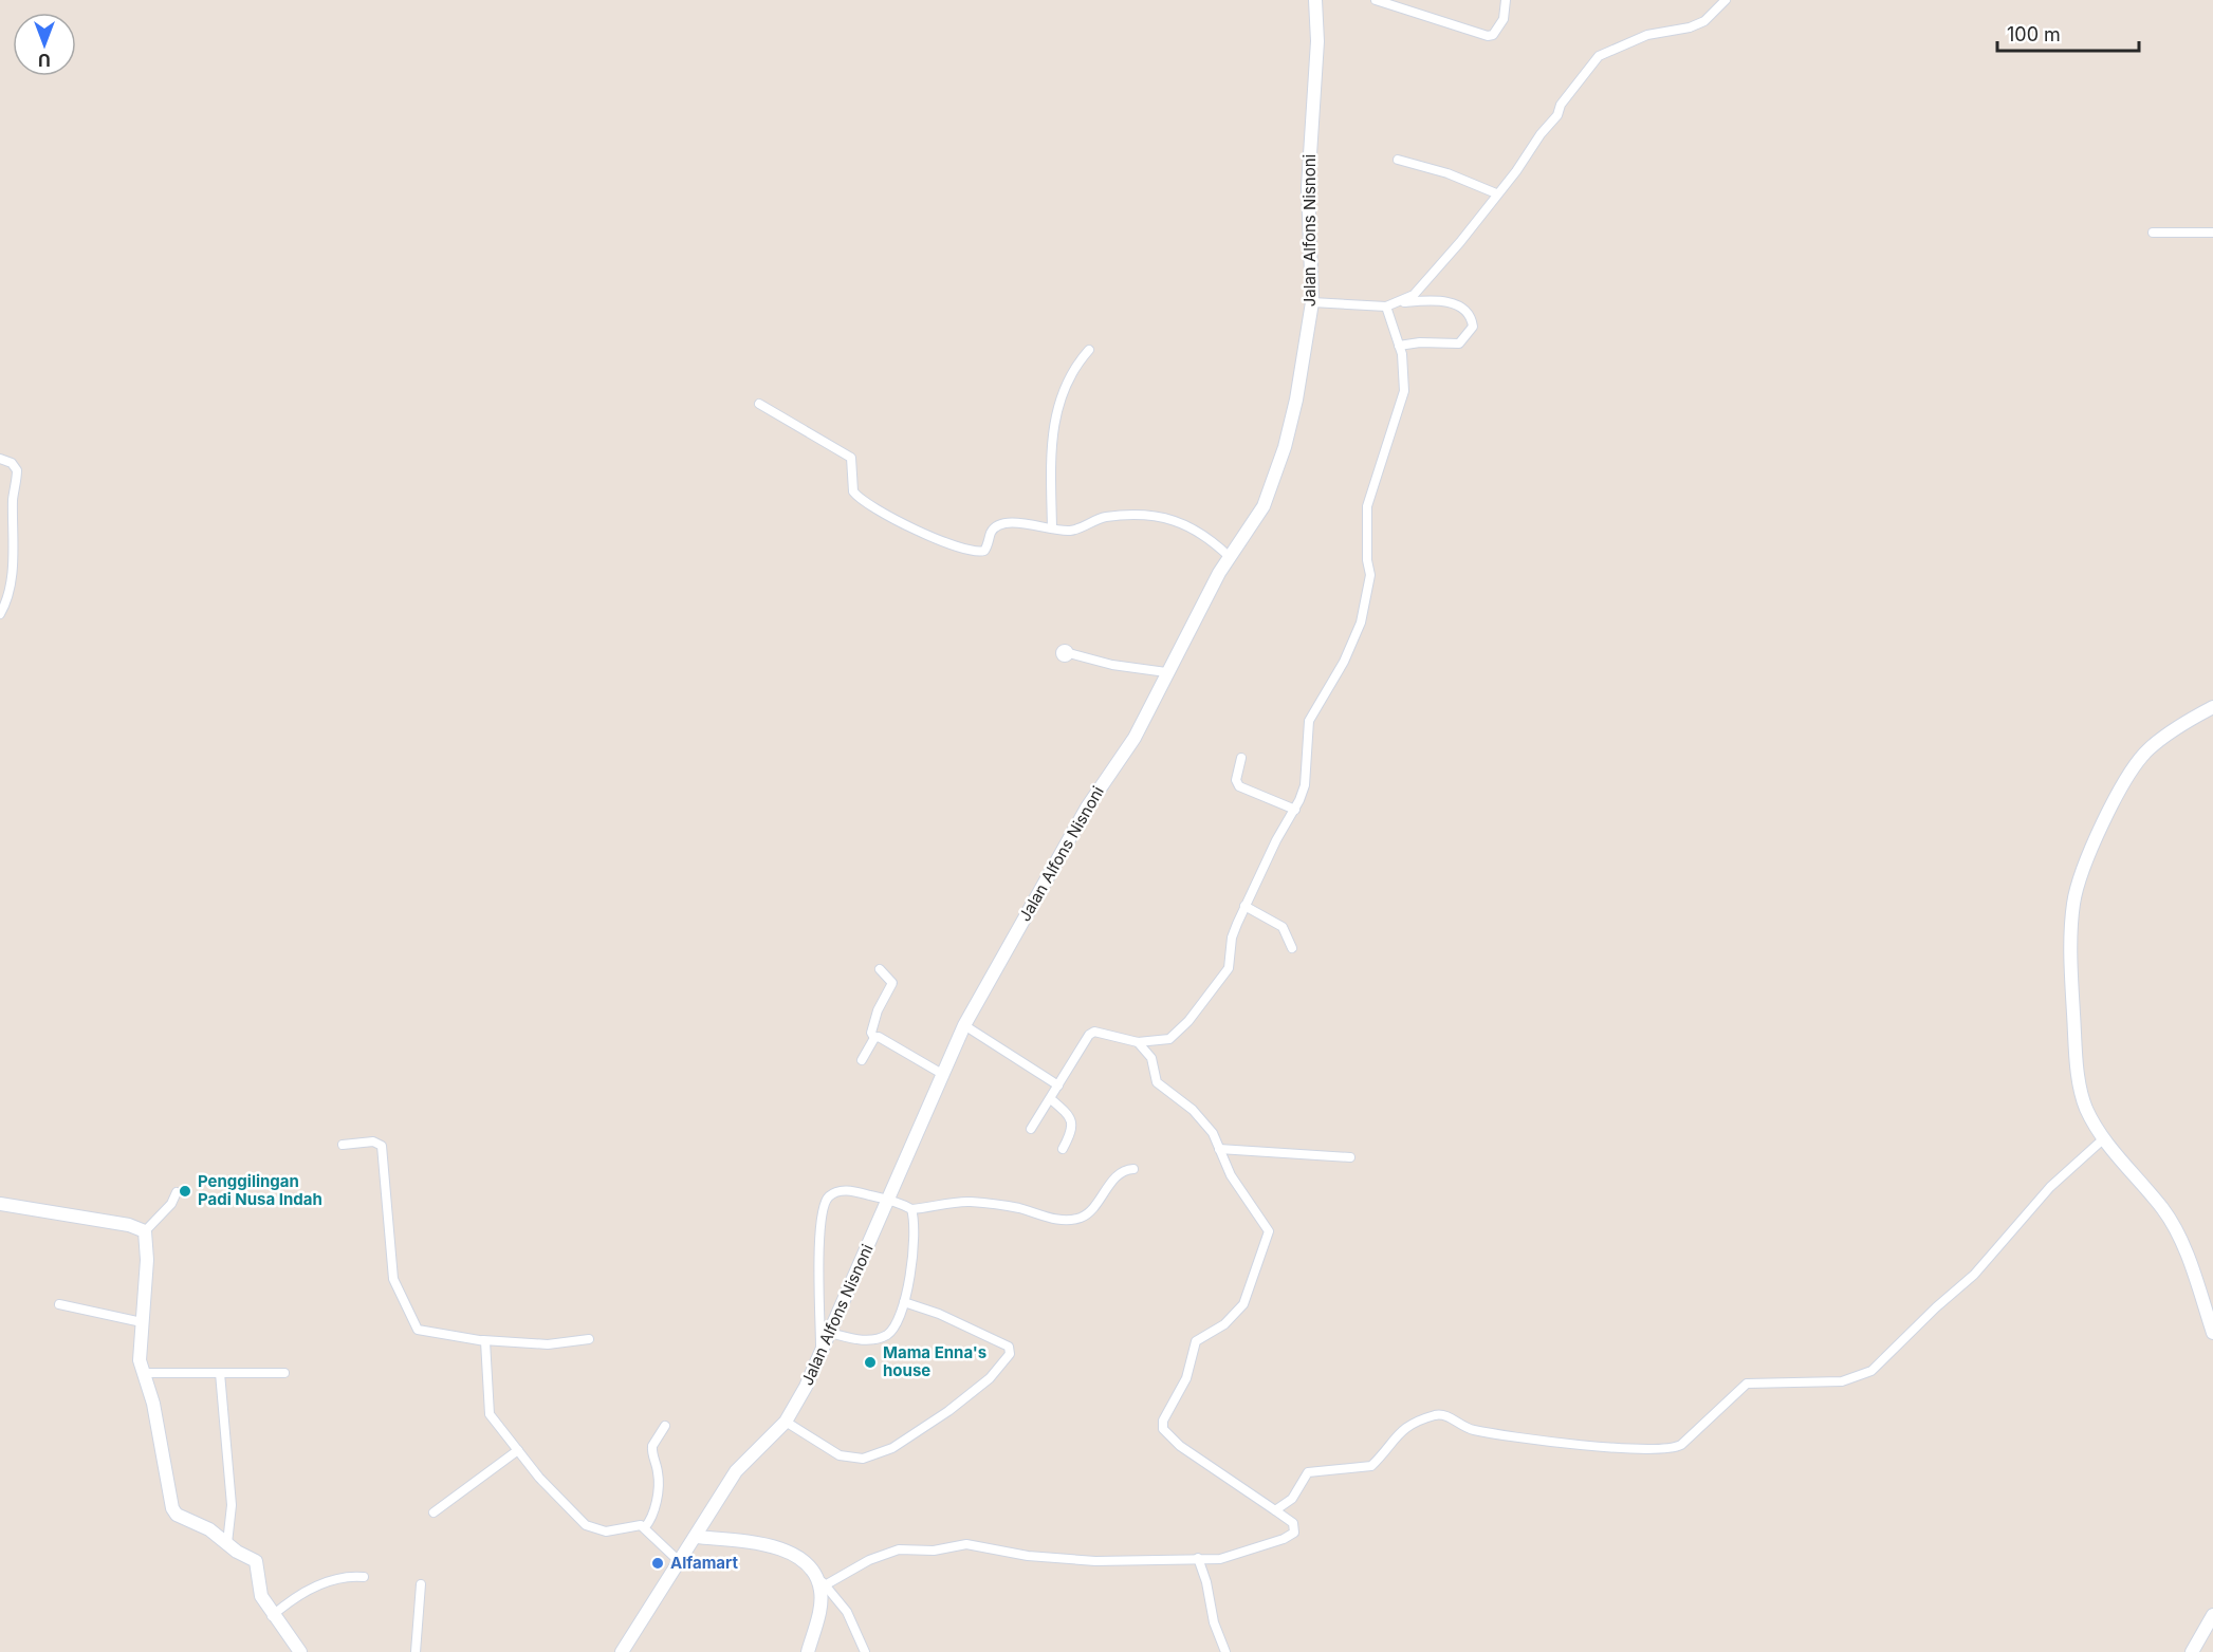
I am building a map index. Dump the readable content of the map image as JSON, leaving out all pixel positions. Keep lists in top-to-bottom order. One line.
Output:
{"streets":{"main road":["Jalan Alfons Nisnoni"]},"places":["Penggilingan Padi Nusa Indah","Mama Enna's house","Alfamart"],"scale_bar":"100 m","north":"bottom"}
